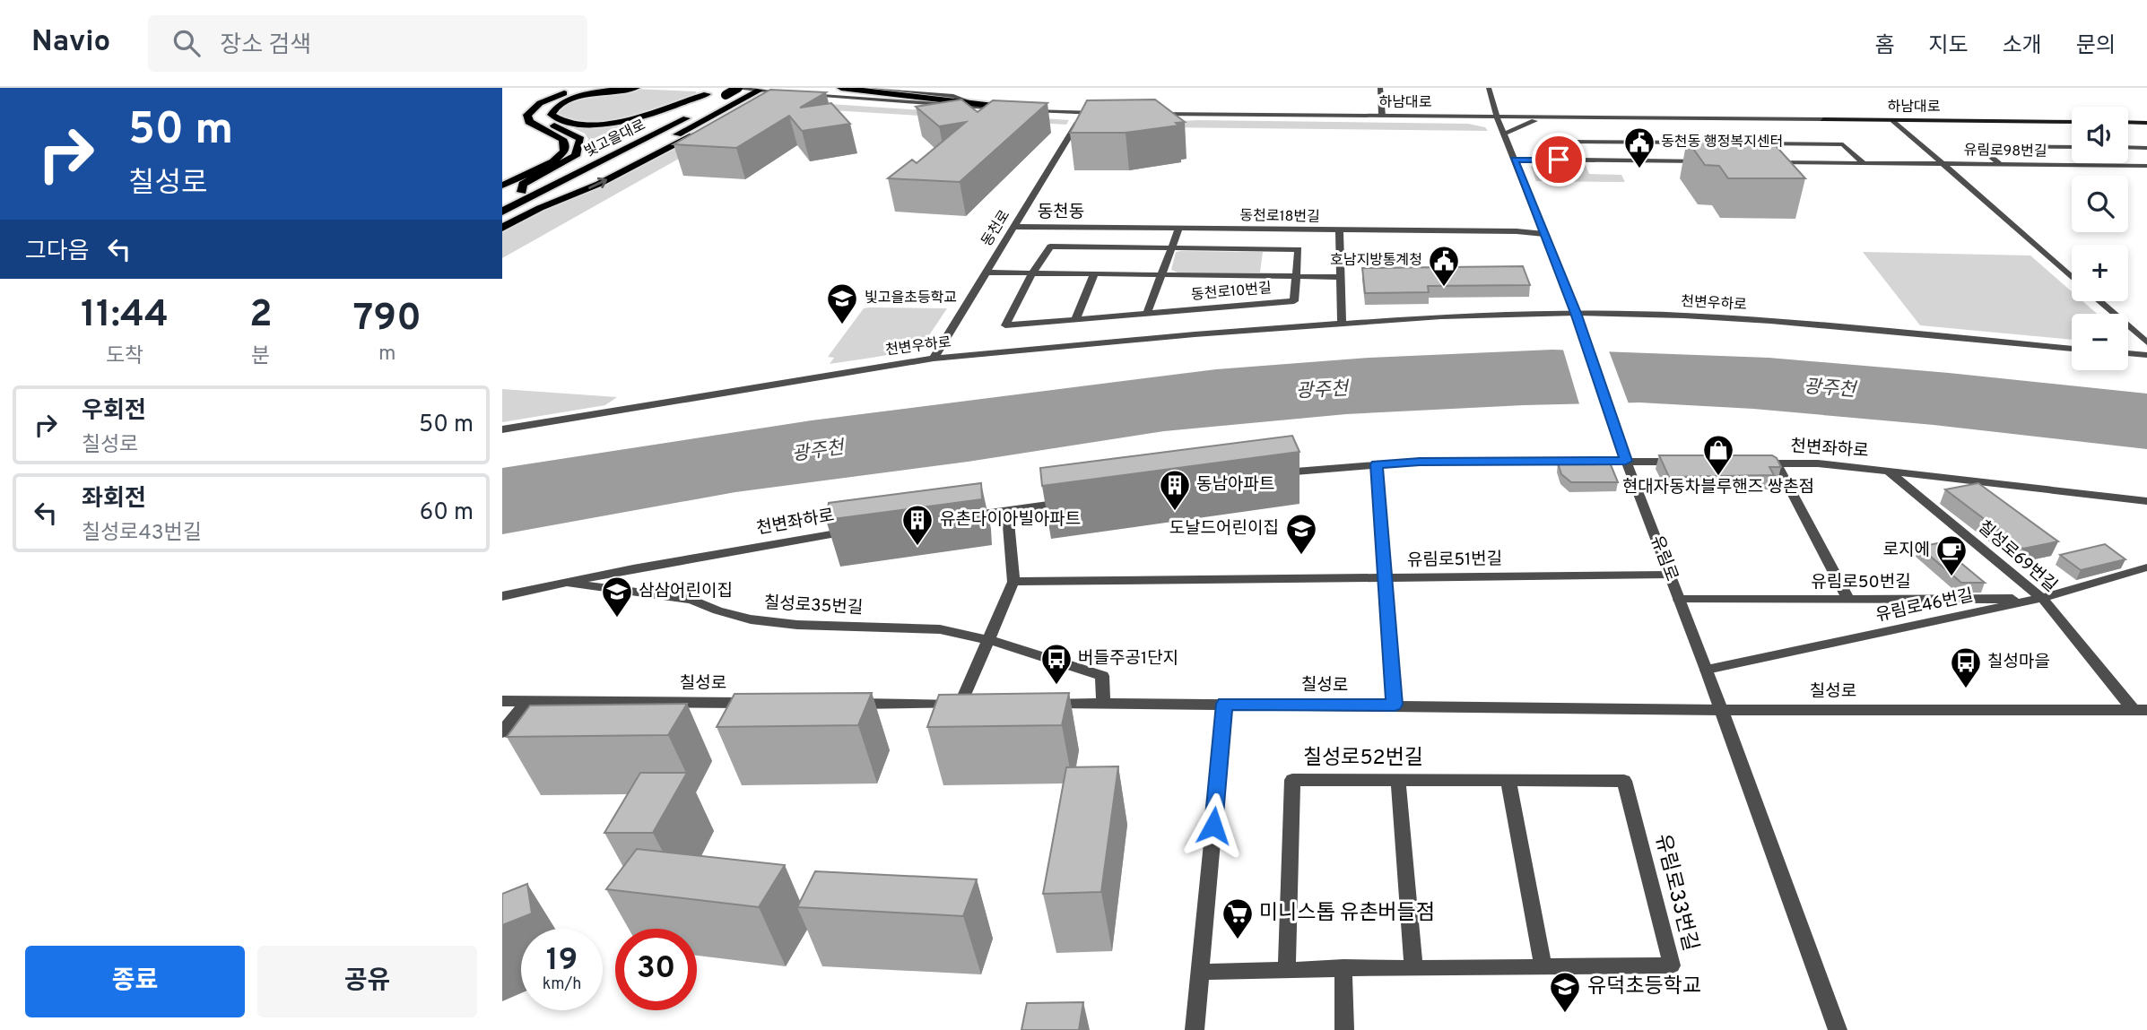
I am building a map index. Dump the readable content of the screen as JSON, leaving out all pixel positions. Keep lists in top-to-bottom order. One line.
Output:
{"streets":{"highway":["빛고을대로"],"main road":["하남대로"],"street":["유림로98번길","동천로18번길","동천로","동천로10번길","천변우하로","천변좌하로","칠성로69번길","유림로","유림로51번길","유림로50번길","칠성로35번길","유림로46번길","칠성로","칠성로52번길","유림로33번길"]},"crossings":[["하남대로","유림로"],["동천로18번길","동천로"],["동천로18번길","유림로"],["동천로","동천로10번길"],["동천로","천변우하로"],["천변우하로","유림로"],["천변좌하로","칠성로69번길"],["천변좌하로","칠성로35번길"],["칠성로69번길","유림로50번길"],["칠성로69번길","유림로46번길"],["칠성로69번길","칠성로"],["유림로","유림로51번길"],["유림로","유림로50번길"],["유림로","유림로46번길"],["유림로","칠성로"],["유림로50번길","유림로46번길"],["칠성로35번길","칠성로"],["칠성로52번길","유림로33번길"]],"districts":["동천동"],"water":["광주천"],"places":{"public building":["동천동 행정복지센터","호남지방통계청"],"school or university":["빛고을초등학교","도날드어린이집","삼삼어린이집","유덕초등학교"],"shop":["현대자동차블루핸즈 쌍촌점"],"building":["동남아파트","유촌다이아빌아파트"],"cafe":["로지에"],"bus stop":["버들주공1단지","칠성마을"],"supermarket":["미니스톱 유촌버들점"]},"page":{"header":"Navio","search":"장소 검색","nav":["홈","지도","소개","문의"],"turn":["50 m","칠성로"],"map_buttons":["+","−"],"then":"그다음","eta":["11:44","도착","2","분","790","m"],"list":[{"name":"우회전","note":"칠성로","value":"50 m"},{"name":"좌회전","note":"칠성로43번길","value":"60 m"}],"speed":"19 km/h","limit":"30","buttons":["종료","공유"]}}
